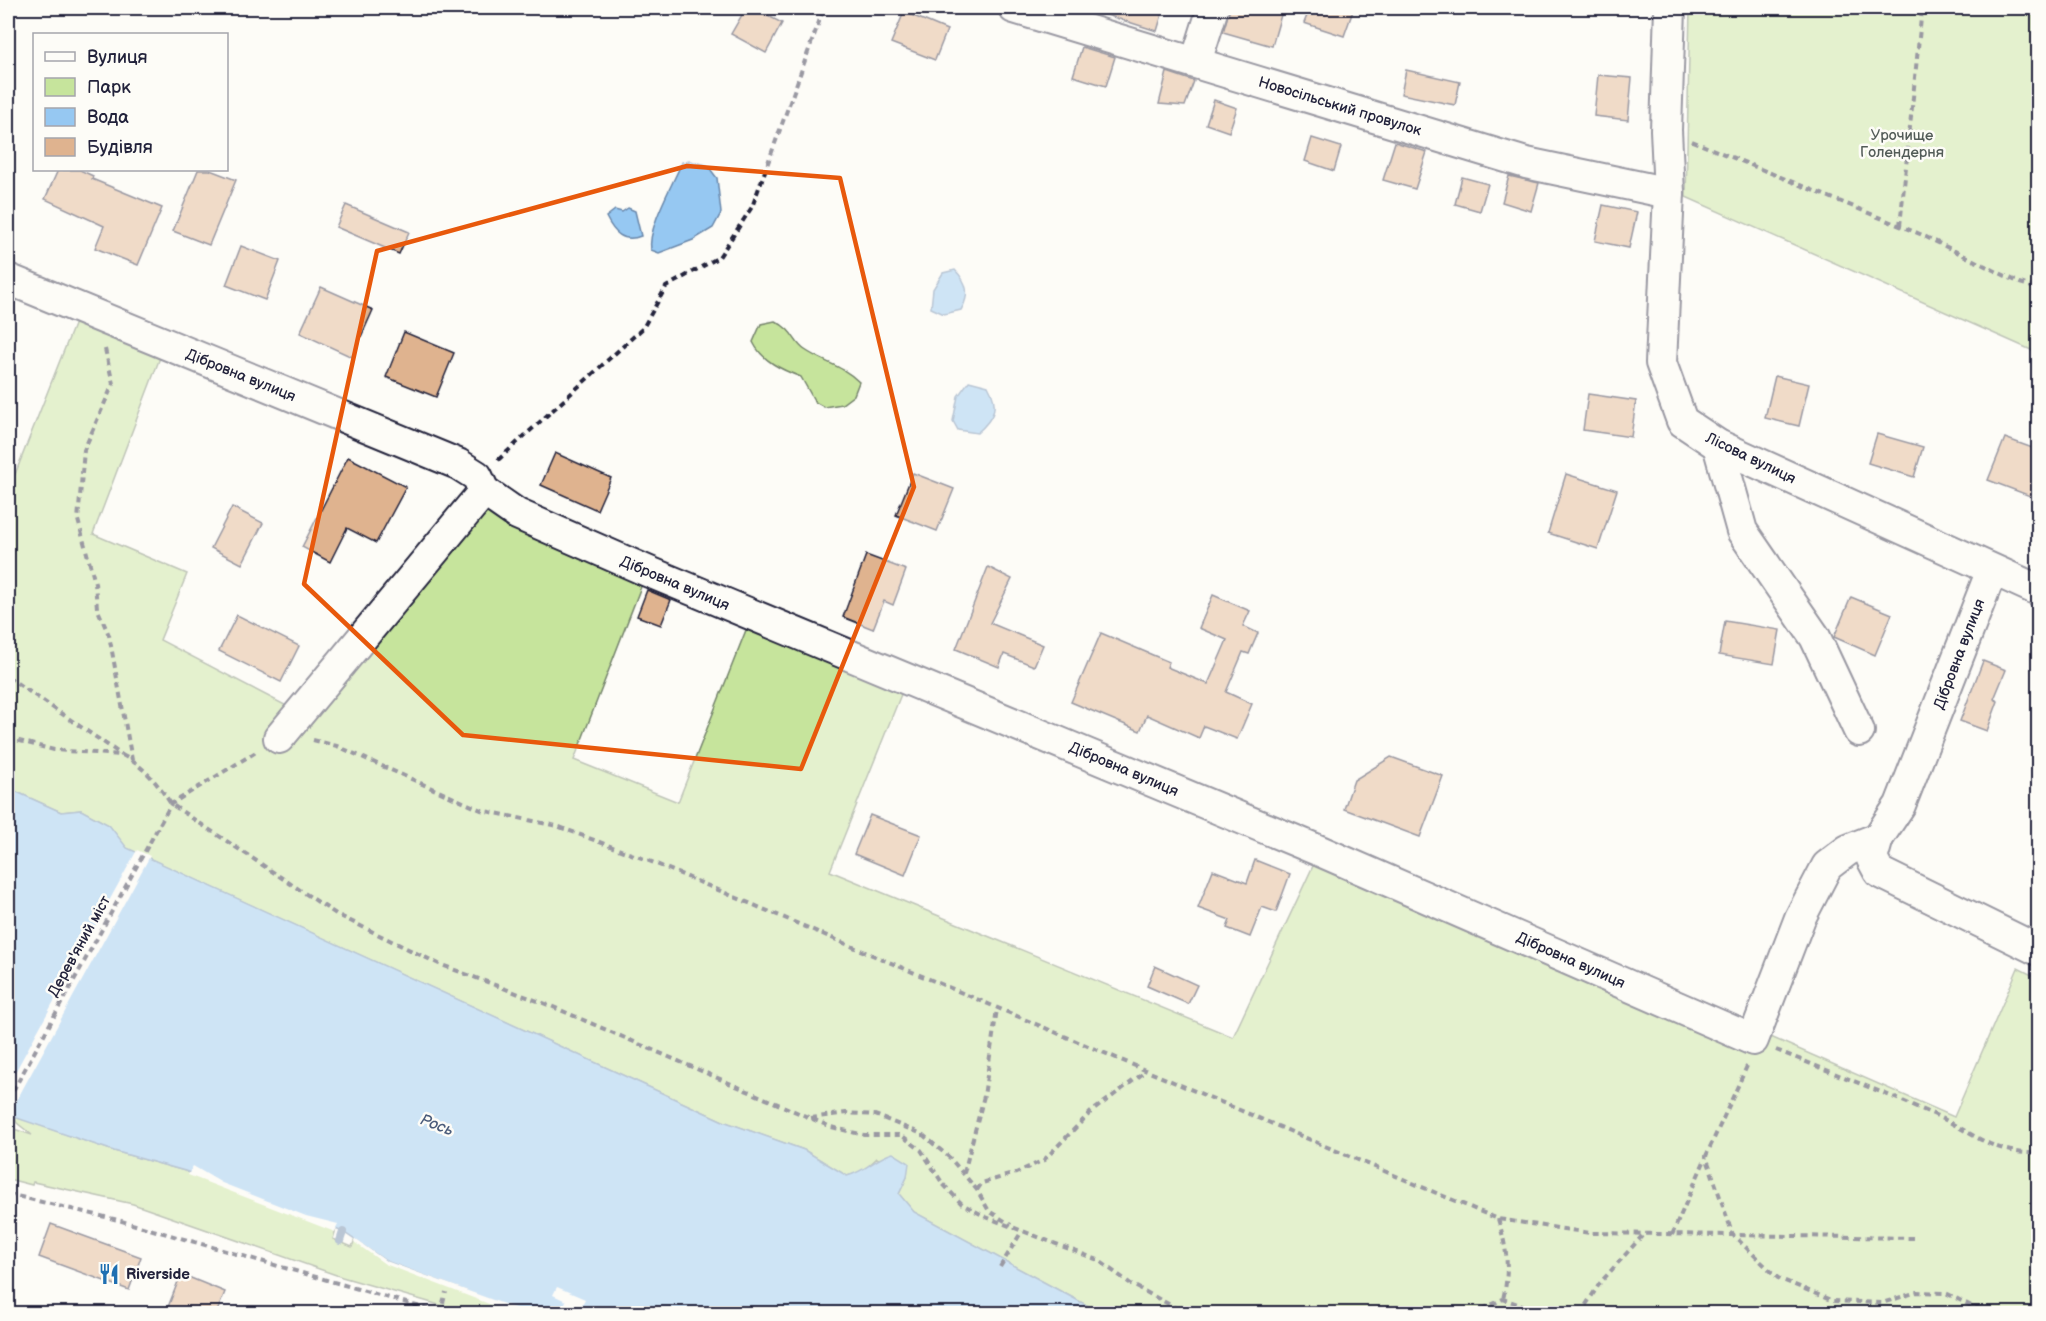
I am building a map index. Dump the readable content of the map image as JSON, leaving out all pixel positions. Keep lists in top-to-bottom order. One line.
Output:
{"streets":{"street":["Новосільський провулок","Дібровна вулиця","Лісова вулиця"],"path":["Дерев'яний міст"]},"crossings":[["Новосільський провулок","Лісова вулиця"],["Дібровна вулиця","Лісова вулиця"]],"water":["Рось"],"parks":["Урочище Голендерня"],"places":{"restaurant":["Riverside"]},"legend":["Вулиця","Парк","Вода","Будівля"]}
